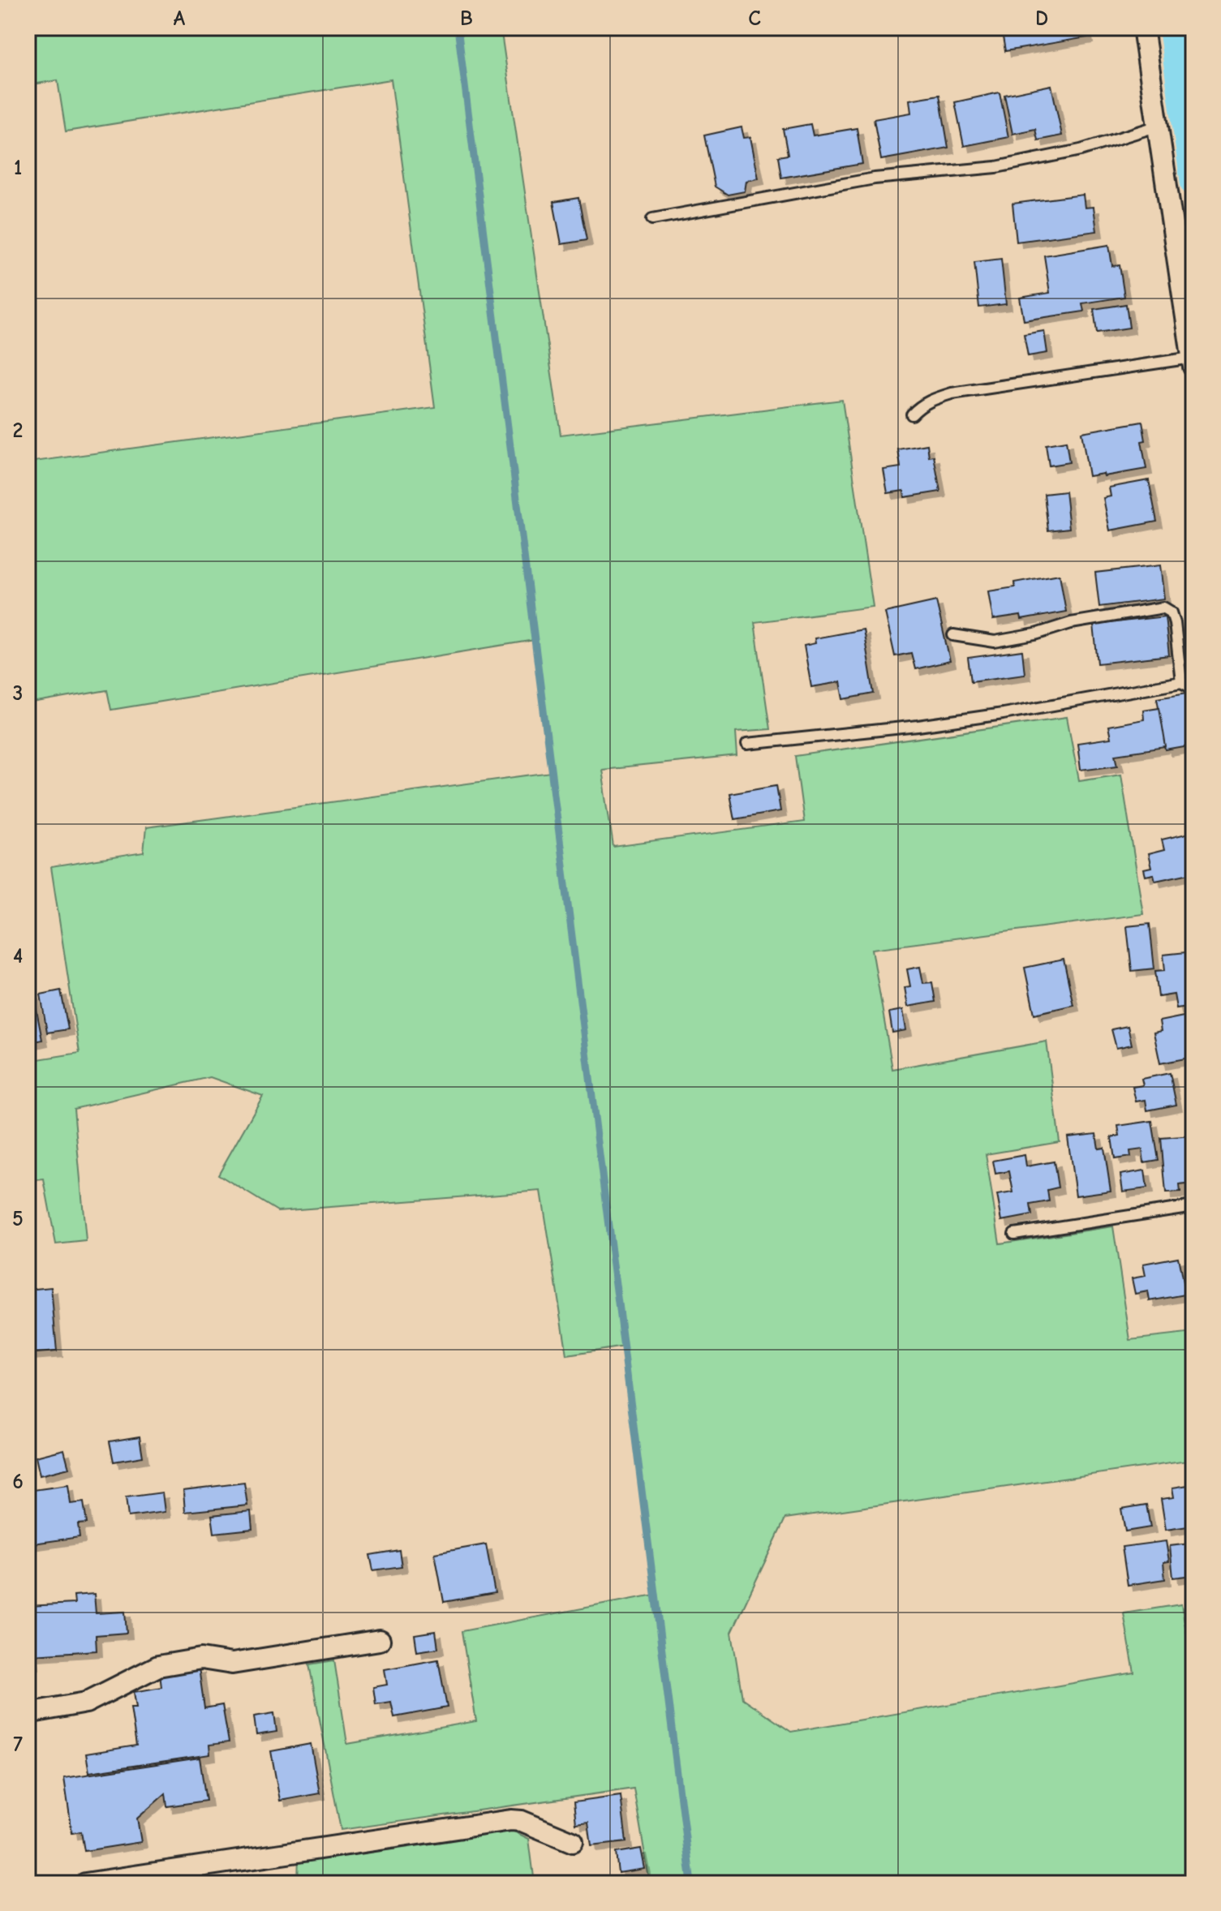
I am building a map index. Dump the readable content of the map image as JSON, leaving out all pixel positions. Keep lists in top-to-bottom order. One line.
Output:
{"grid":{"columns":["A","B","C","D"],"rows":["1","2","3","4","5","6","7"]}}
